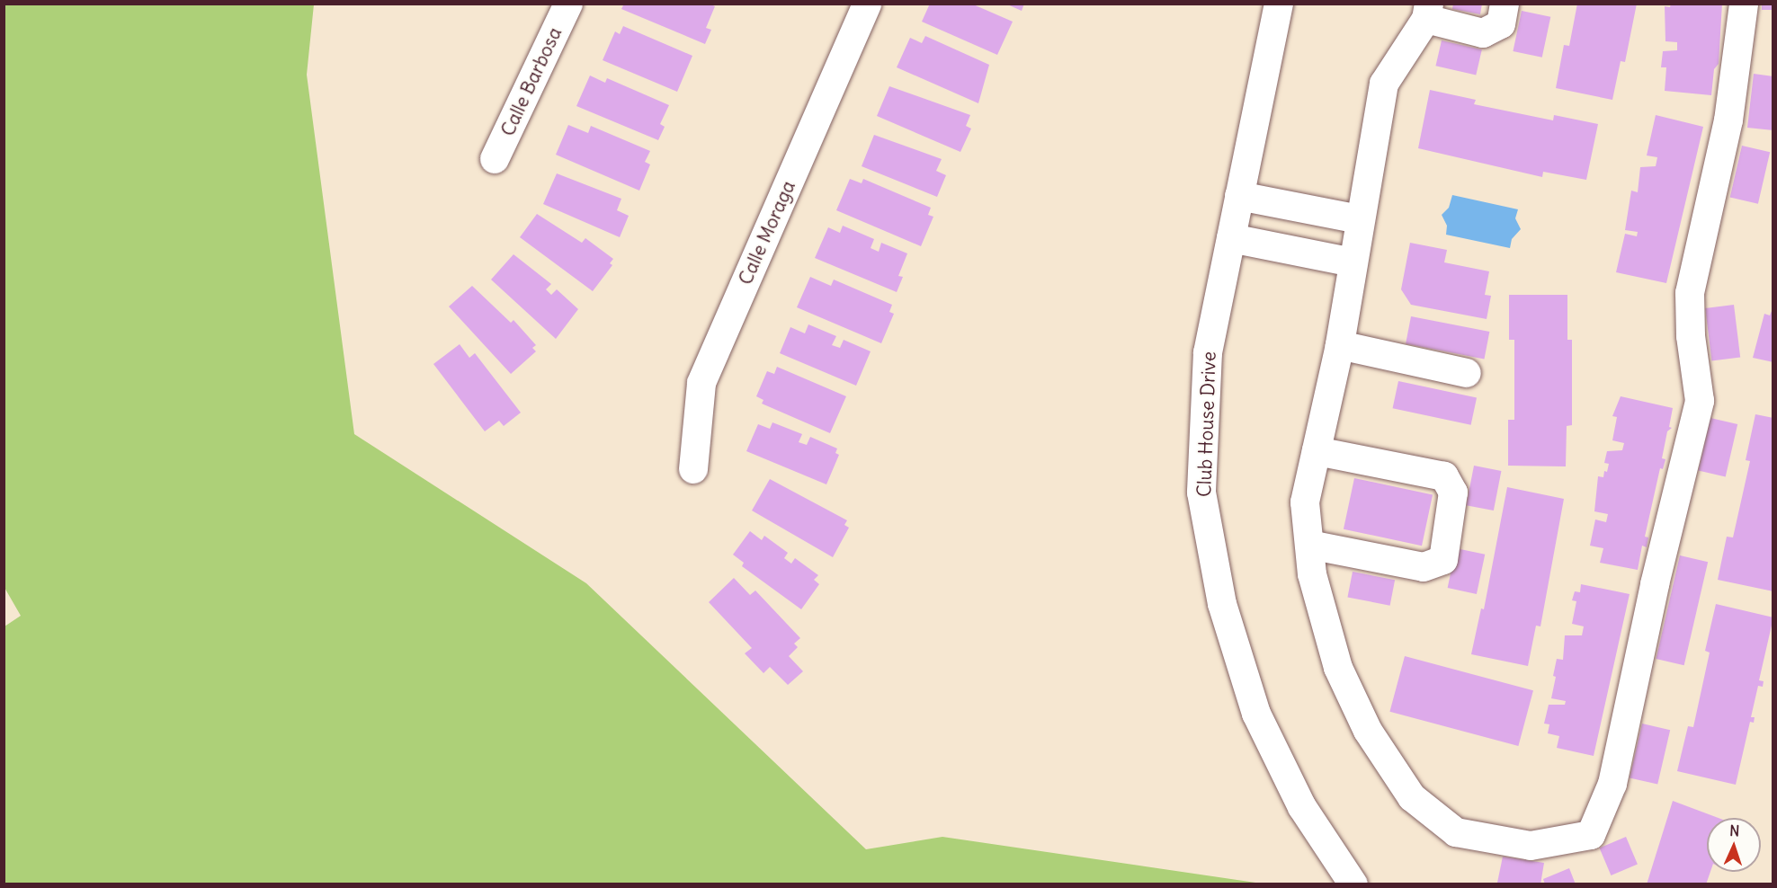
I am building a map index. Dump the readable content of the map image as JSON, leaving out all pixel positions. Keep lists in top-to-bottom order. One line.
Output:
{"streets":{"street":["Calle Barbosa","Calle Moraga","Club House Drive"]},"north":"top"}
